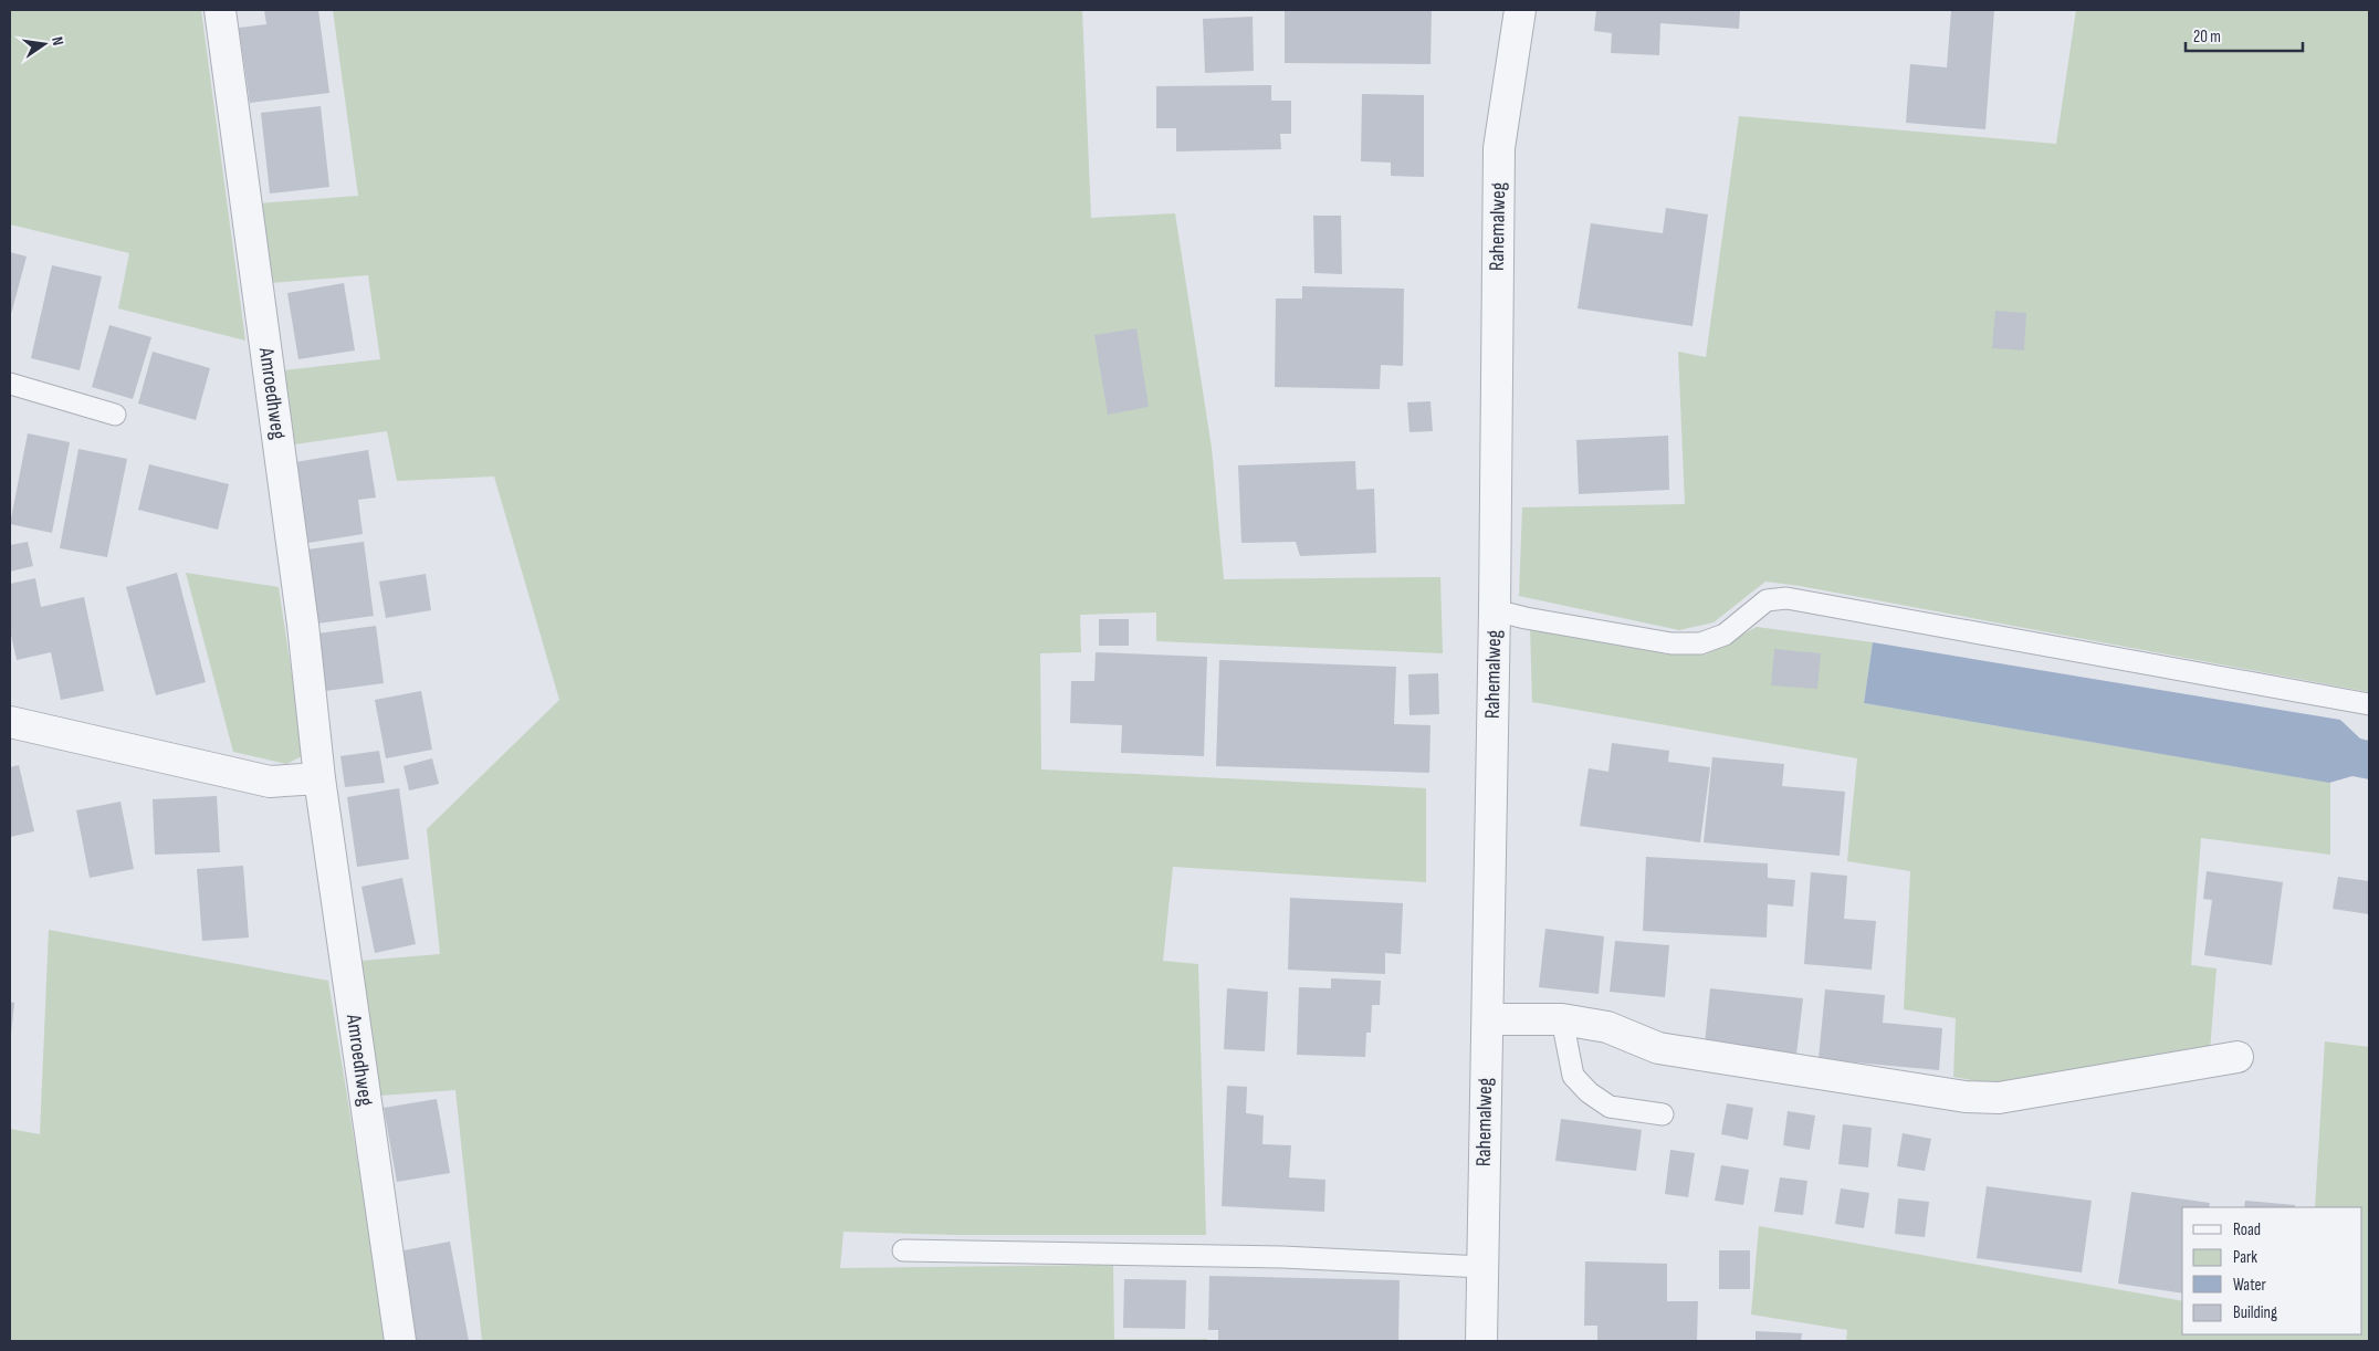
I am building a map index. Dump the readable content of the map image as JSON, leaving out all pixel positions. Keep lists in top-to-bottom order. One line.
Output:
{"streets":{"street":["Rahemalweg","Amroedhweg"]},"legend":["Road","Park","Water","Building"],"scale_bar":"20 m","north":"right"}
